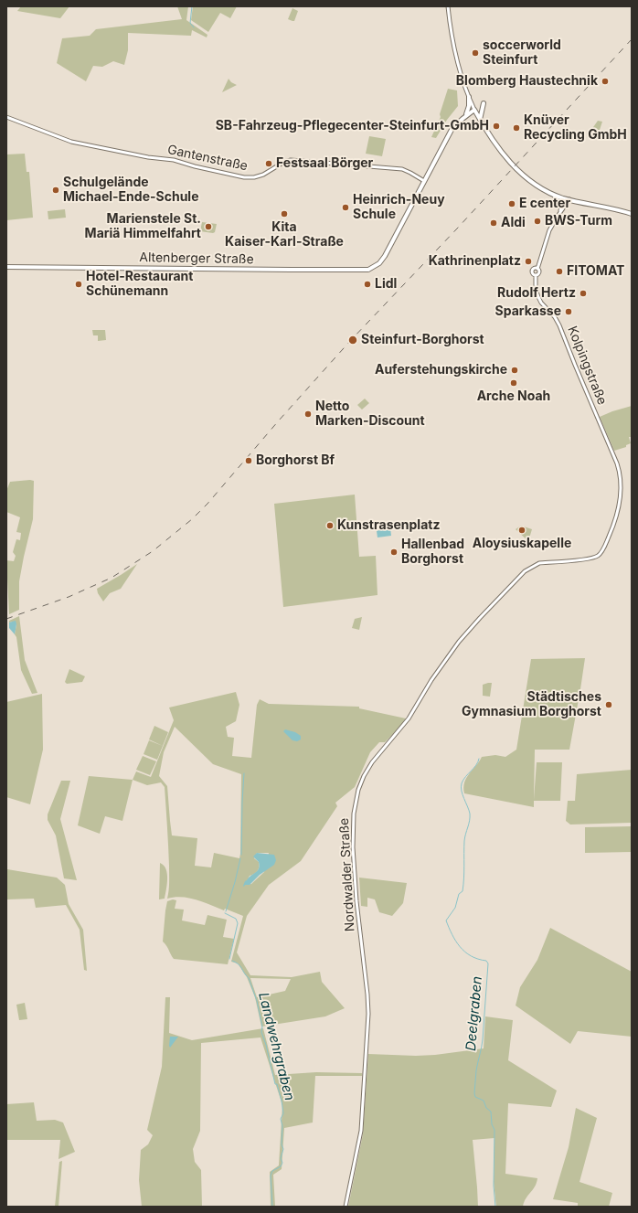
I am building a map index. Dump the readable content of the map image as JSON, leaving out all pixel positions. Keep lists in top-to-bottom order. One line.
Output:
{"streets":{"main road":["Altenberger Straße"],"street":["Gantenstraße","Kolpingstraße","Nordwalder Straße"]},"crossings":[["Gantenstraße","Altenberger Straße"],["Kolpingstraße","Nordwalder Straße"]],"water":["Deelgraben","Landwehrgraben"],"places":["soccerworld Steinfurt","Blomberg Haustechnik","SB-Fahrzeug-Pflegecenter-Steinfurt-GmbH","Knüver Recycling GmbH","Festsaal Börger","Schulgelände Michael-Ende-Schule","E center","Heinrich-Neuy Schule","Kita Kaiser-Karl-Straße","BWS-Turm","Aldi","Marienstele St. Mariä Himmelfahrt","Kathrinenplatz","FITOMAT","Hotel-Restaurant Schünemann","Lidl","Rudolf Hertz","Sparkasse","Steinfurt-Borghorst","Auferstehungskirche","Arche Noah","Netto Marken-Discount","Borghorst Bf","Kunstrasenplatz","Aloysiuskapelle","Hallenbad Borghorst","Städtisches Gymnasium Borghorst"]}
